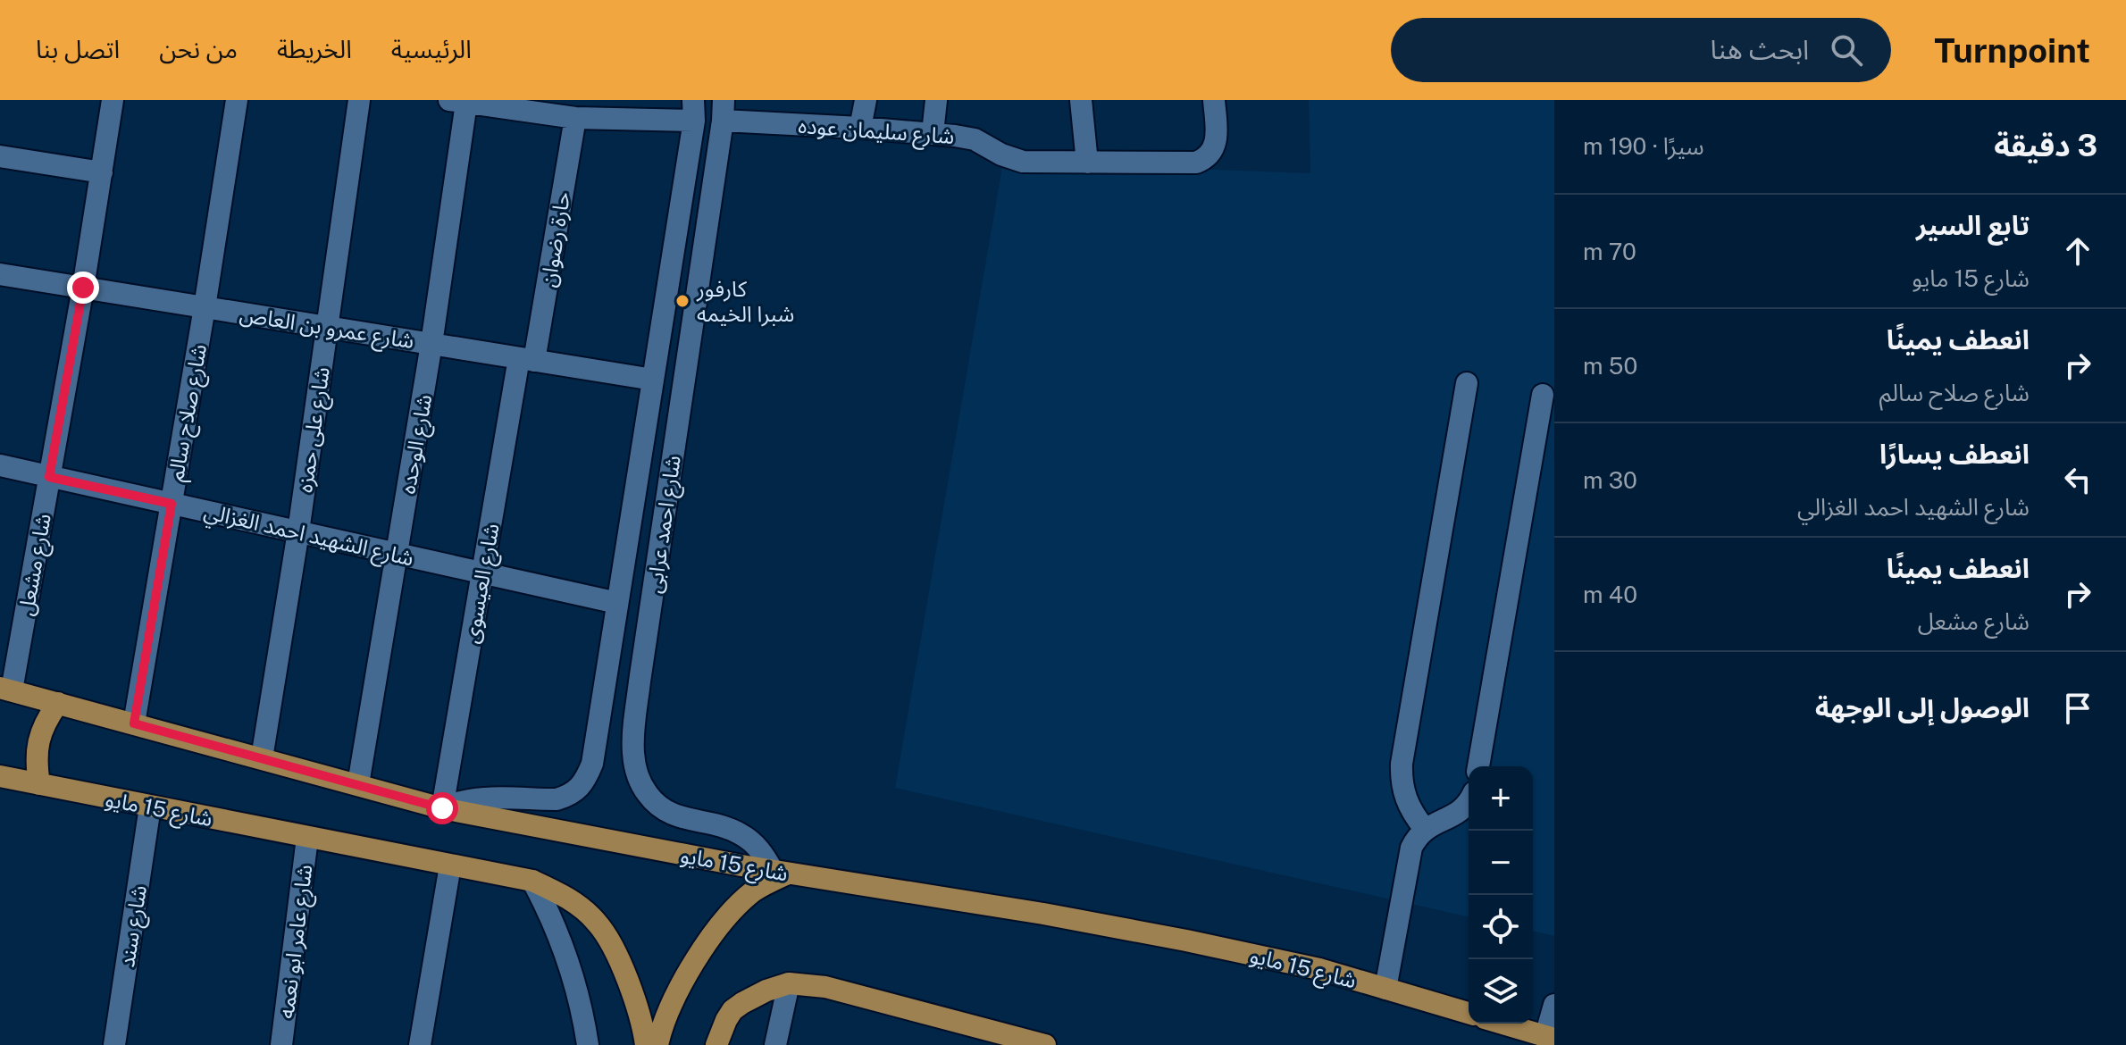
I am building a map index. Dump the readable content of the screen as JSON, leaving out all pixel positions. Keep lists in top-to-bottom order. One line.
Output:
{"streets":{"main road":["شارع 15 مايو"],"street":["شارع سليمان عوده","حارة رضوان","شارع عمرو بن العاص","شارع صلاح سالم","شارع على حمزه","شارع الوحده","شارع احمد عرابى","شارع الشهيد احمد الغزالي","شارع مشعل","شارع العيسوى","شارع سند","شارع عامر ابو نعمه"]},"crossings":[["شارع سليمان عوده","شارع احمد عرابى"],["حارة رضوان","شارع عمرو بن العاص"],["حارة رضوان","شارع العيسوى"],["شارع عمرو بن العاص","شارع صلاح سالم"],["شارع عمرو بن العاص","شارع على حمزه"],["شارع عمرو بن العاص","شارع الوحده"],["شارع عمرو بن العاص","شارع احمد عرابى"],["شارع عمرو بن العاص","شارع مشعل"],["شارع عمرو بن العاص","شارع العيسوى"],["شارع صلاح سالم","شارع الشهيد احمد الغزالي"],["شارع صلاح سالم","شارع 15 مايو"],["شارع على حمزه","شارع الشهيد احمد الغزالي"],["شارع على حمزه","شارع 15 مايو"],["شارع الوحده","شارع الشهيد احمد الغزالي"],["شارع الوحده","شارع 15 مايو"],["شارع احمد عرابى","شارع الشهيد احمد الغزالي"],["شارع احمد عرابى","شارع العيسوى"],["شارع احمد عرابى","شارع 15 مايو"],["شارع الشهيد احمد الغزالي","شارع مشعل"],["شارع الشهيد احمد الغزالي","شارع العيسوى"],["شارع مشعل","شارع 15 مايو"],["شارع العيسوى","شارع 15 مايو"],["شارع 15 مايو","شارع سند"],["شارع 15 مايو","شارع عامر ابو نعمه"]],"places":["كارفور شبرا الخيمه"],"page":{"header":"Turnpoint","search":"ابحث هنا","nav":["الرئيسية","الخريطة","من نحن","اتصل بنا"],"heading":["3 دقيقة","سيرًا · 190 m"],"list":[["تابع السير","شارع 15 مايو","70 m"],["انعطف يمينًا","شارع صلاح سالم","50 m"],["انعطف يسارًا","شارع الشهيد احمد الغزالي","30 m"],["انعطف يمينًا","شارع مشعل","40 m"],"الوصول إلى الوجهة"],"map_buttons":["+","−"]}}
